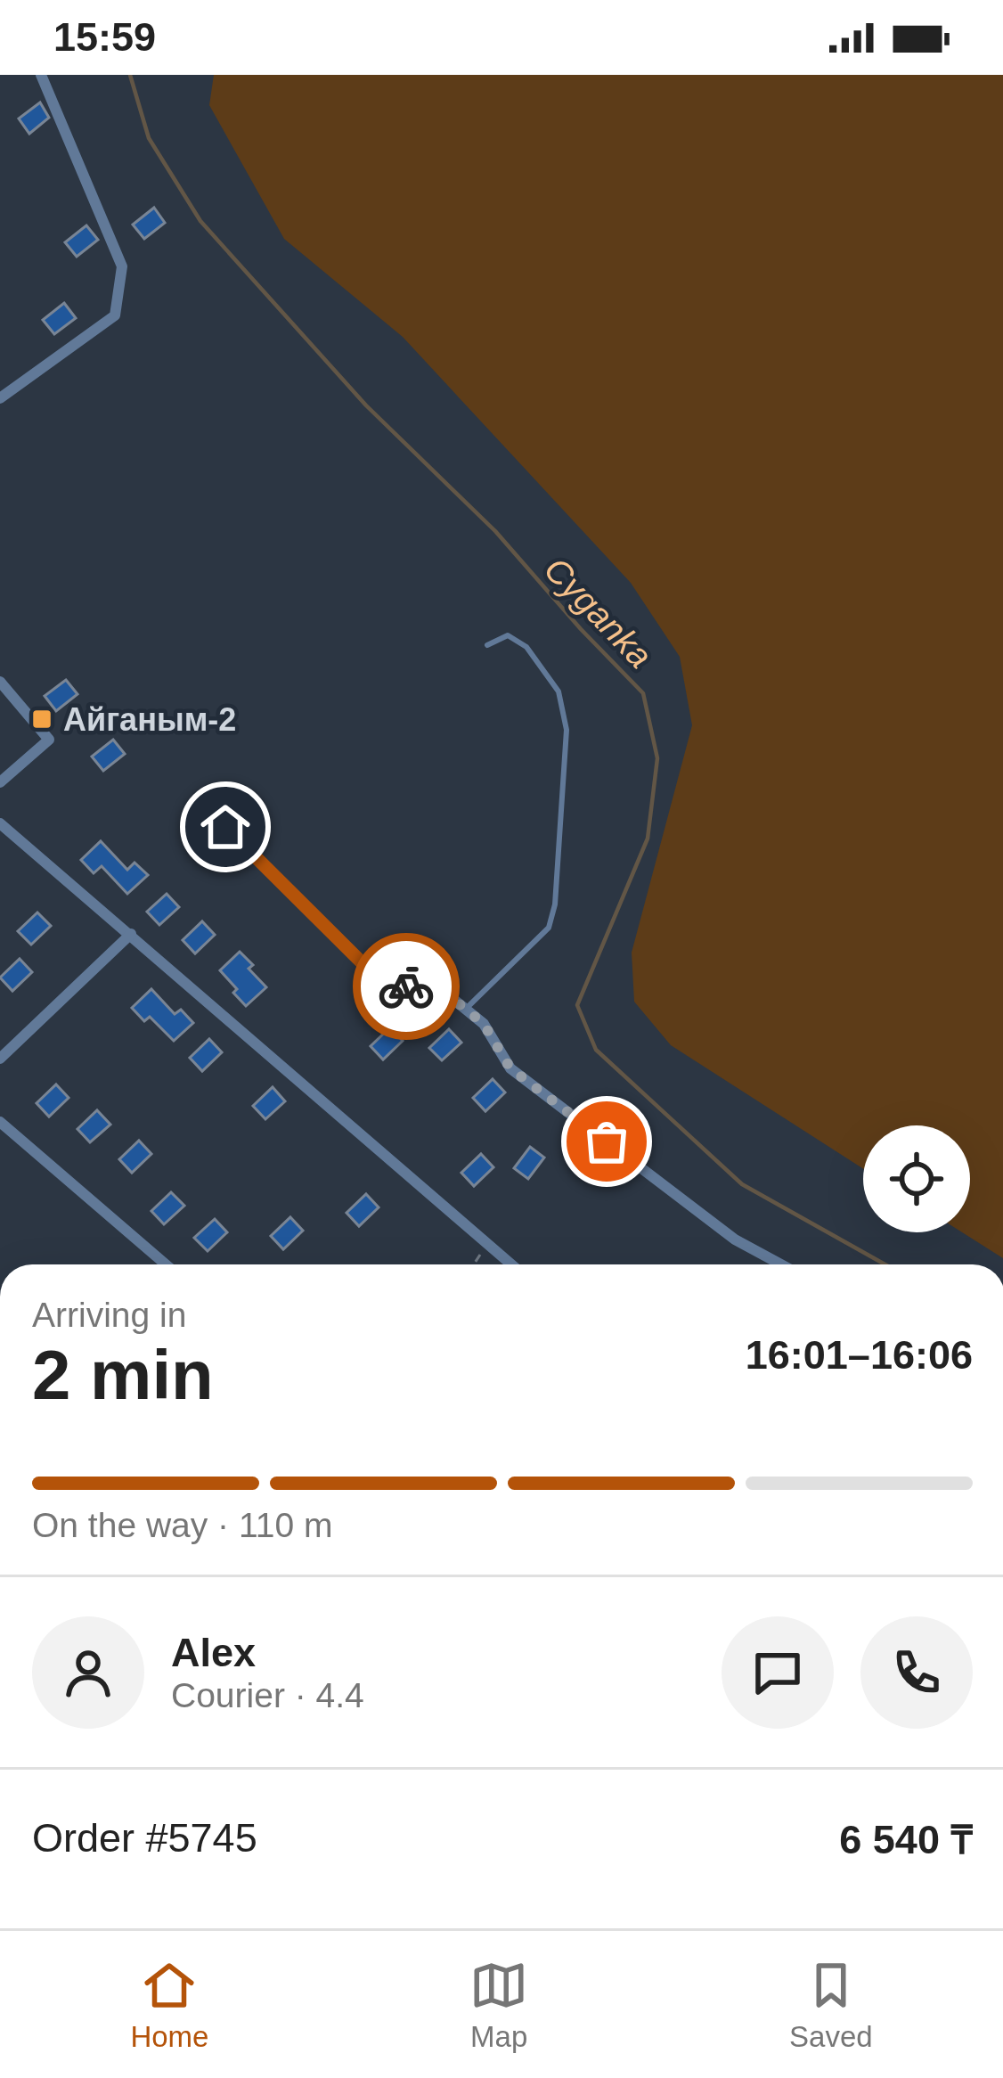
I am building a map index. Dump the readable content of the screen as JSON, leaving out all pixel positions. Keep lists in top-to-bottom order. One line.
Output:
{"water":["Cyganka"],"places":{"transit":["Айганым-2"]},"page":{"status":"15:59","heading":["2 min","Arriving in","16:01–16:06"],"panel":["Alex","Courier · 4.4","Order #5745","6 540 ₸"],"bar":"On the way · 110 m","tabs":["Home","Map","Saved"]}}
